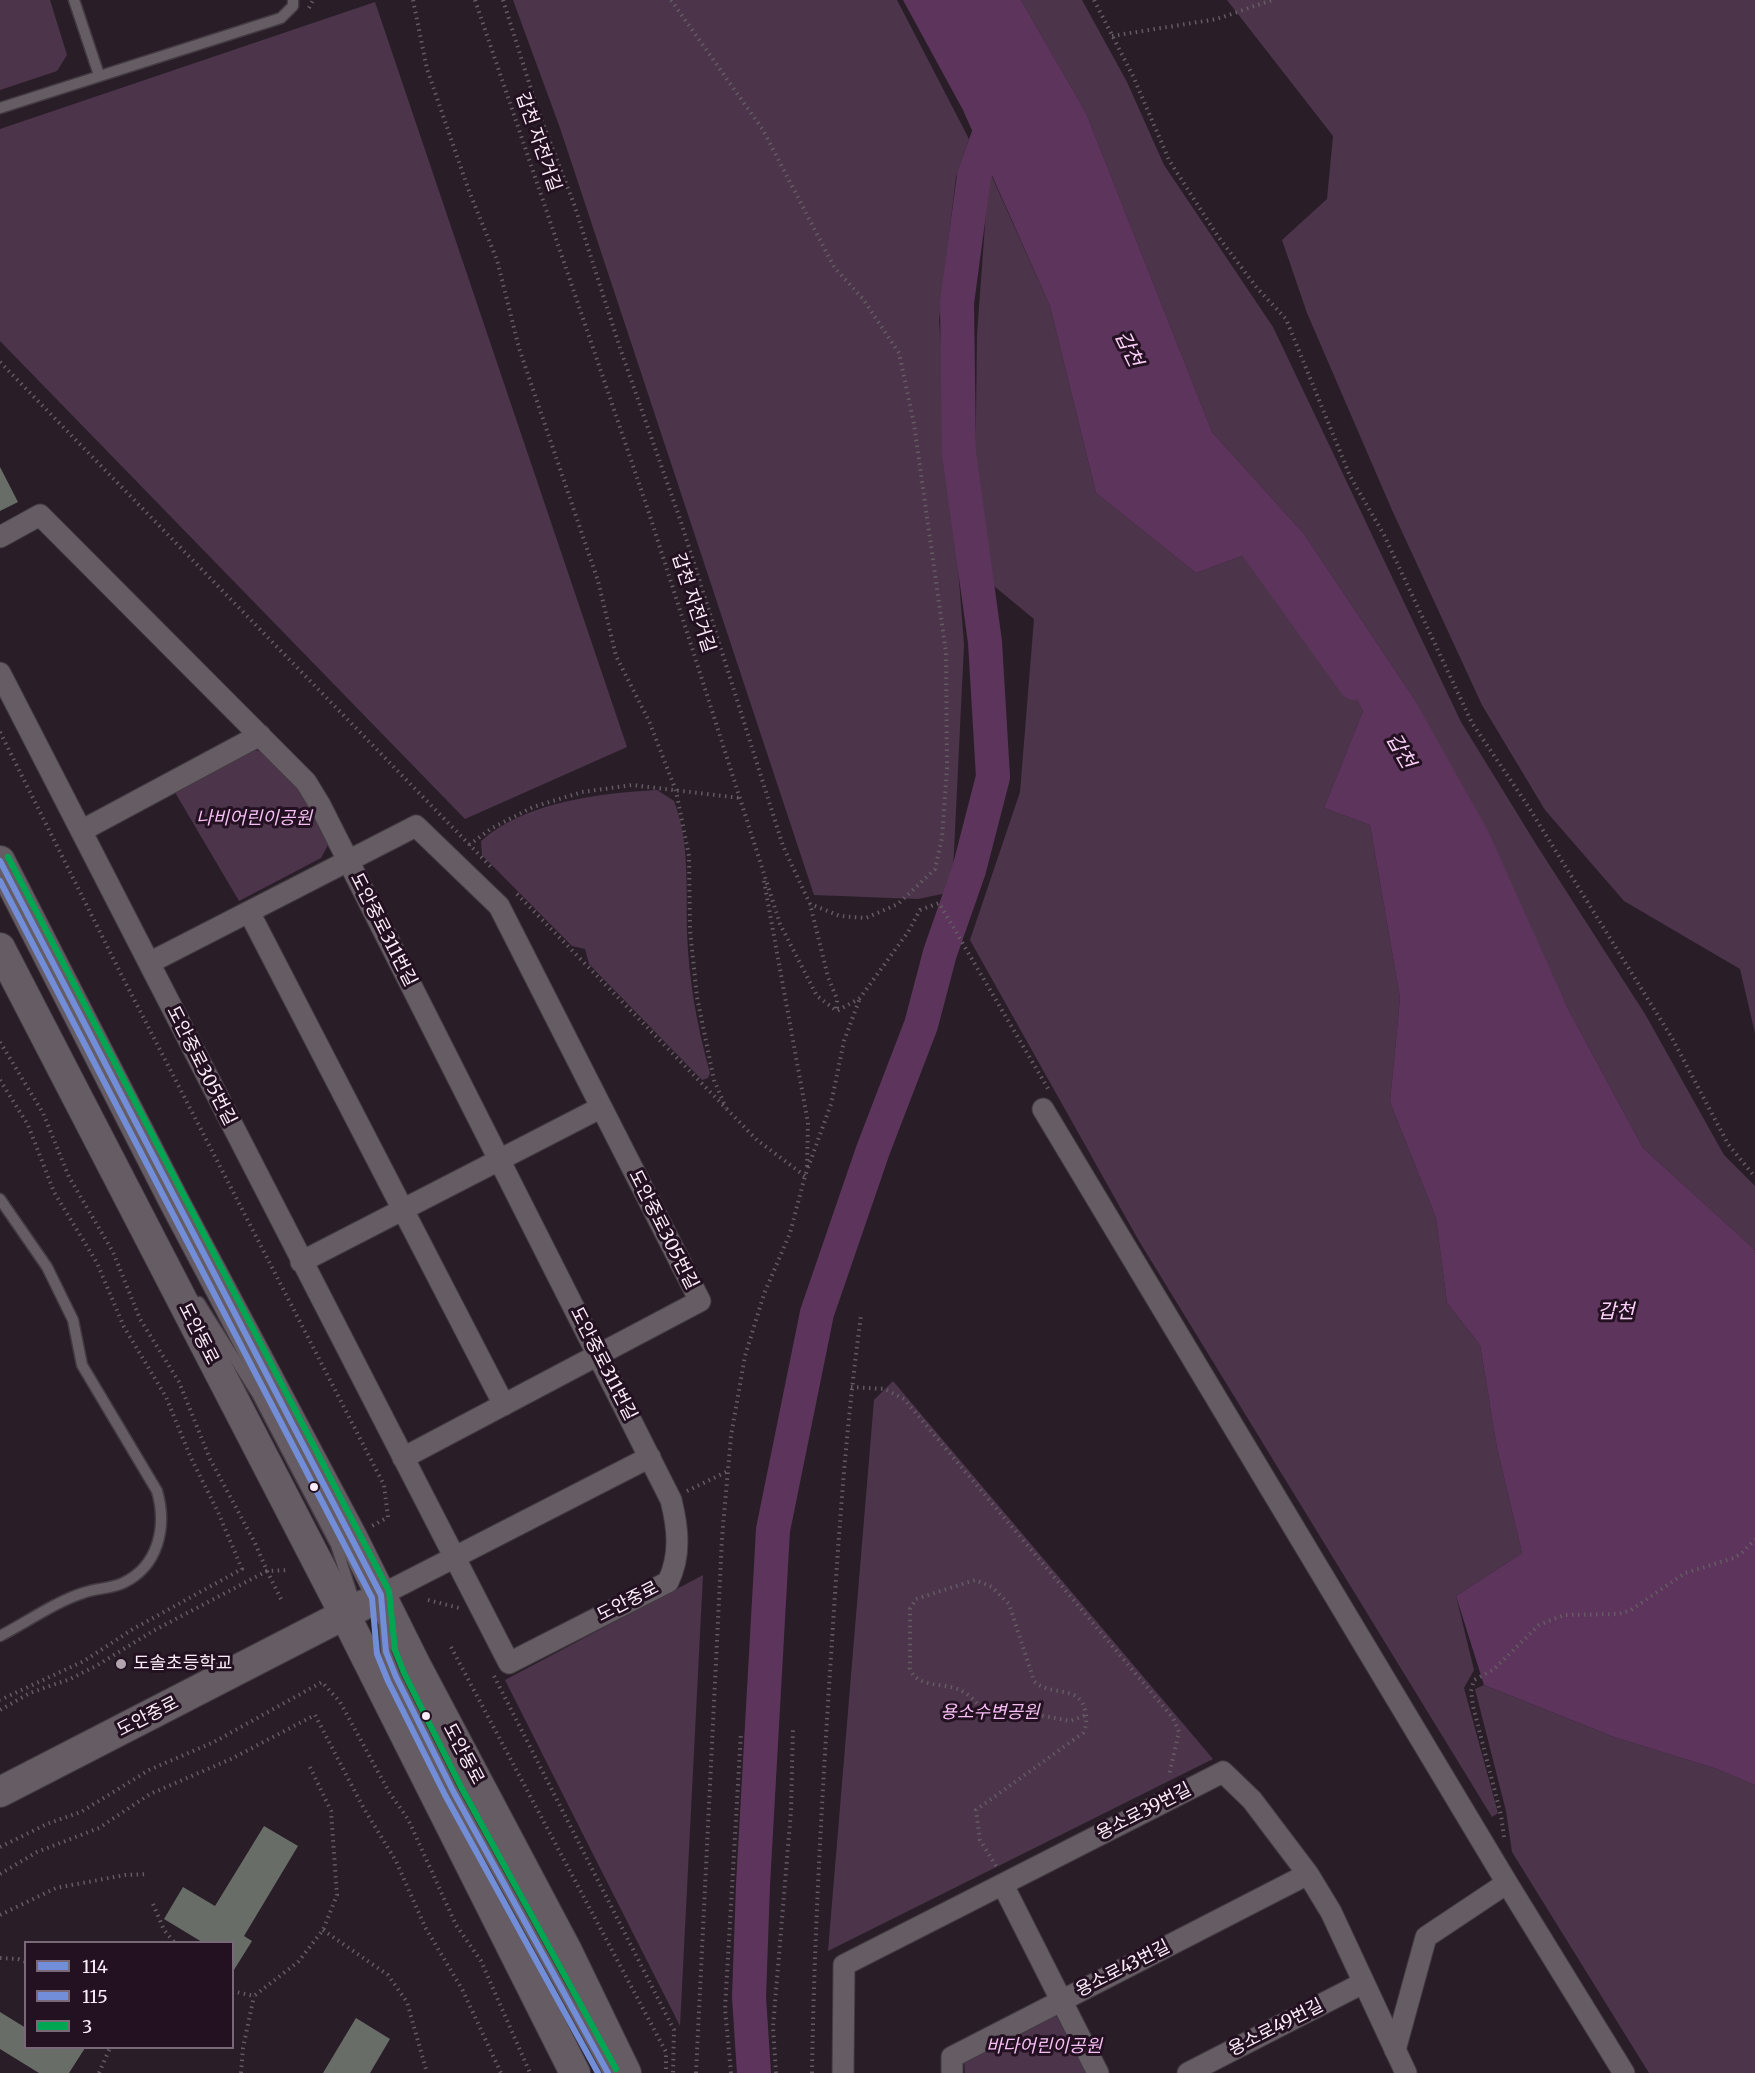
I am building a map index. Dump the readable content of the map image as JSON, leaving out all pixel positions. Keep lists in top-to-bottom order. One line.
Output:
{"streets":{"main road":["도안동로","도안중로"],"street":["도안중로311번길","도안중로305번길","용소로39번길","용소로43번길","용소로49번길"],"path":["갑천 자전거길"]},"crossings":[["도안중로311번길","도안중로305번길"],["도안중로311번길","도안중로"],["도안중로305번길","도안중로"],["도안동로","도안중로"],["용소로39번길","용소로43번길"],["용소로39번길","용소로49번길"]],"water":["갑천"],"parks":["나비어린이공원","용소수변공원","바다어린이공원"],"places":["도솔초등학교"],"lines":["transit line 3","transit line 114","transit line 115"],"legend":["114","115","3"]}
